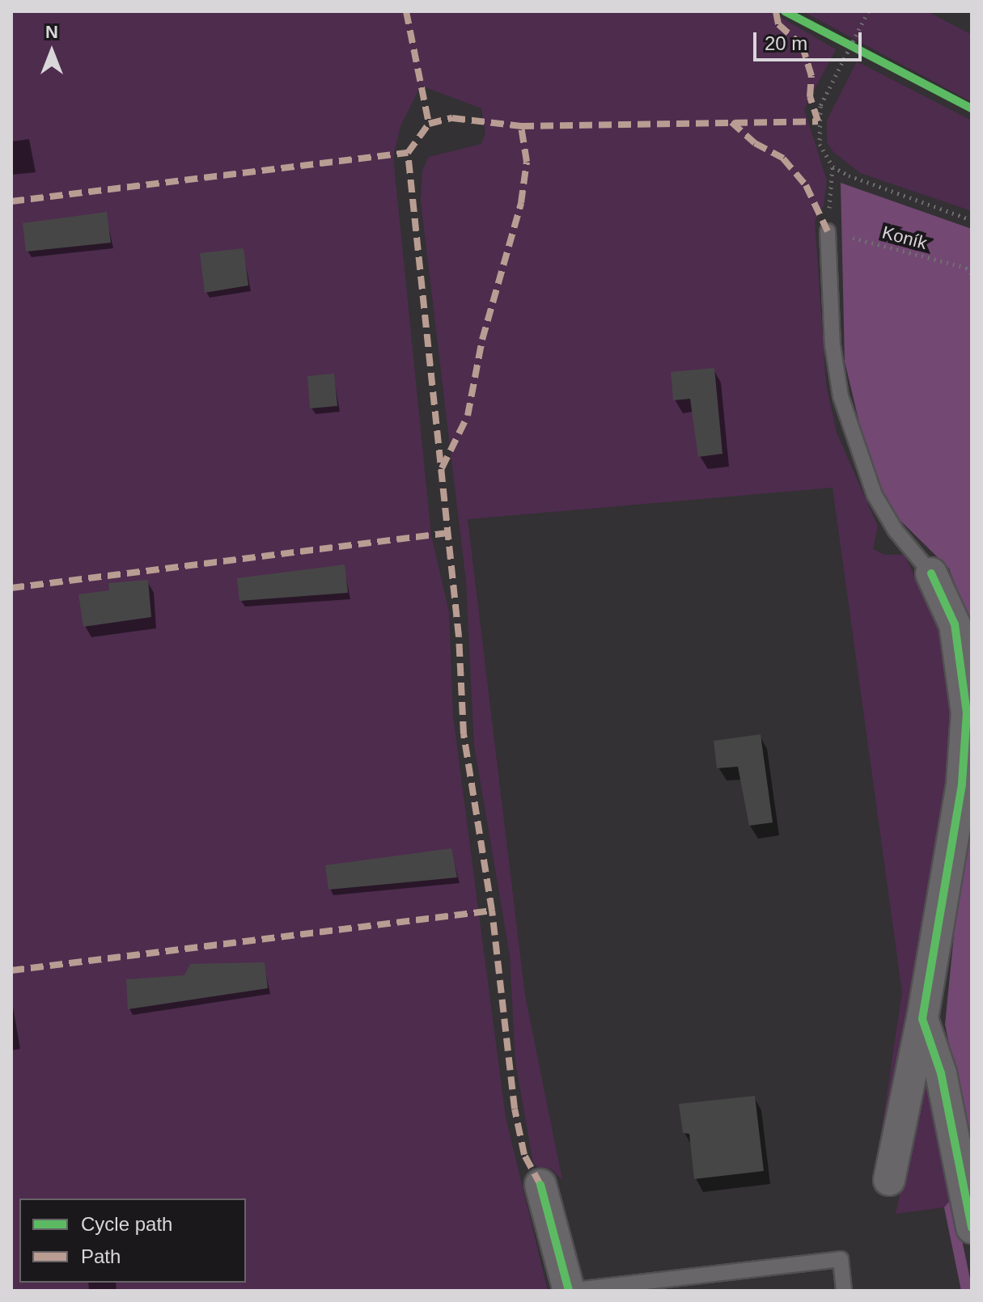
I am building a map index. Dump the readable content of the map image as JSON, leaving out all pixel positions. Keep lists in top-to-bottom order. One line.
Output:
{"streets":{"path":["Koník"]},"legend":["Cycle path","Path"],"scale_bar":"20 m","north":"top"}
